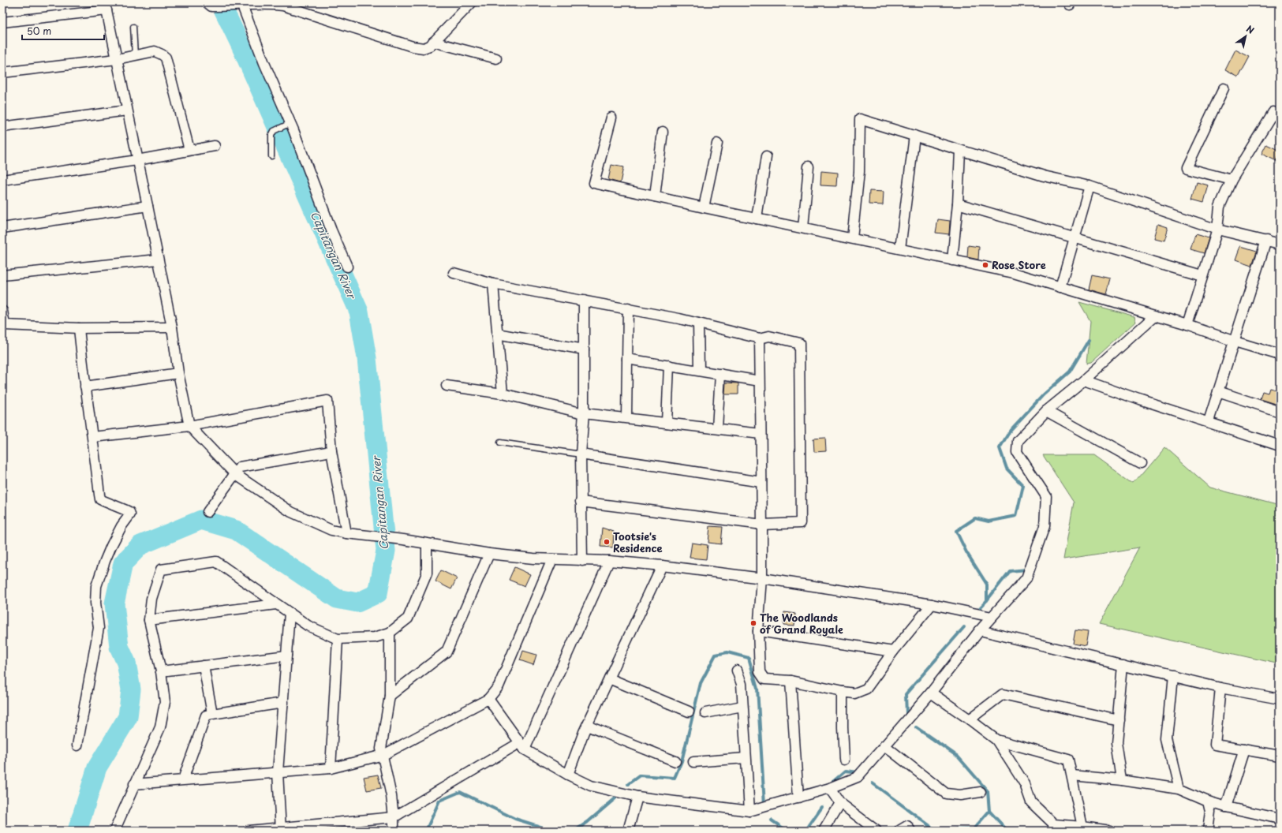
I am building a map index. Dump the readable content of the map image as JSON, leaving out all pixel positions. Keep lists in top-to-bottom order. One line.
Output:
{"water":["Capitangan River"],"places":["Rose Store","Tootsie's Residence","The Woodlands of Grand Royale"],"scale_bar":"50 m","north":"top right"}
